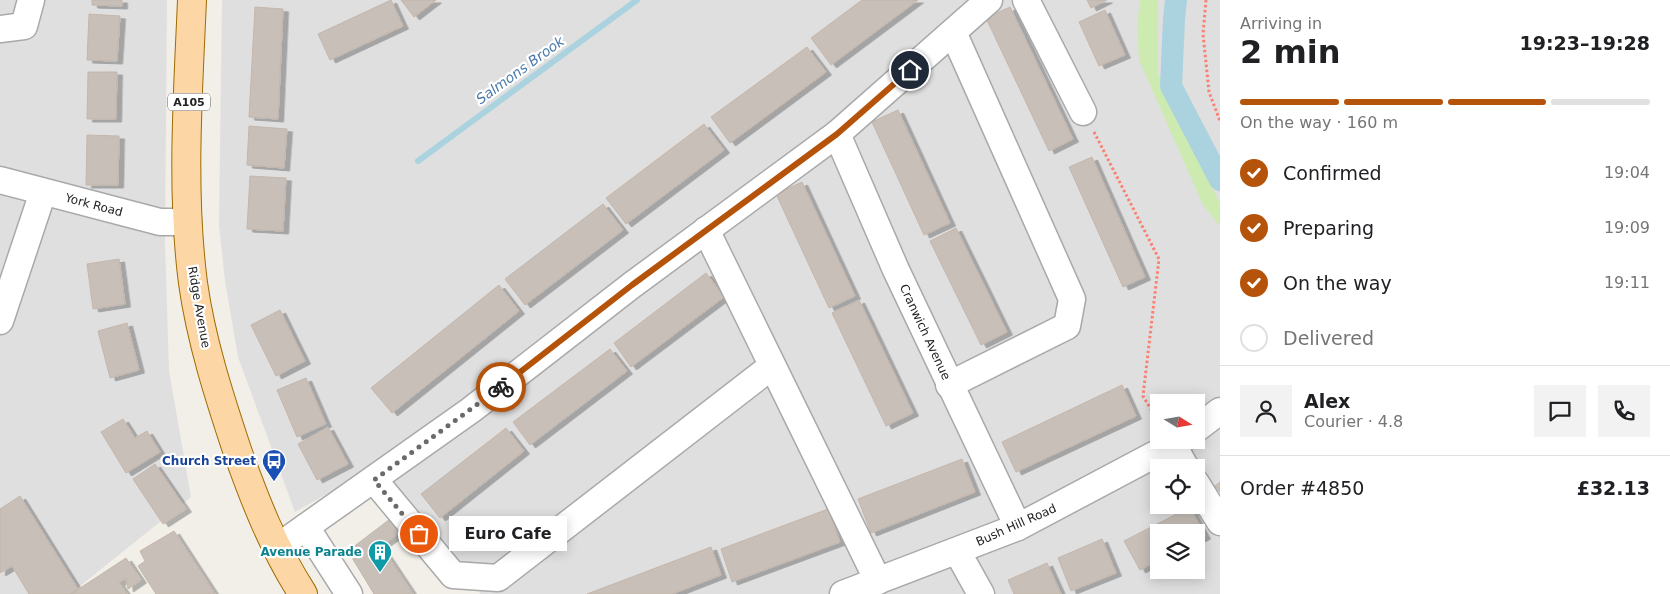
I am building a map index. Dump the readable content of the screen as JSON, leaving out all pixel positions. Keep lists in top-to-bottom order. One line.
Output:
{"streets":{"main road":["A105","Ridge Avenue"],"street":["York Road","Cranwich Avenue","Bush Hill Road"]},"crossings":[["York Road","Ridge Avenue"],["Cranwich Avenue","Bush Hill Road"]],"water":["Salmons Brook"],"places":{"bus stop":["Church Street"],"other":["Euro Cafe"],"building":["Avenue Parade"]},"north":"right","page":{"heading":["2 min","Arriving in","19:23–19:28"],"panel":["Alex","Courier · 4.8","Order #4850","£32.13"],"bar":"On the way · 160 m","list":[["Confirmed","19:04"],["Preparing","19:09"],["On the way","19:11"],"Delivered"],"bubble":"Euro Cafe"}}
